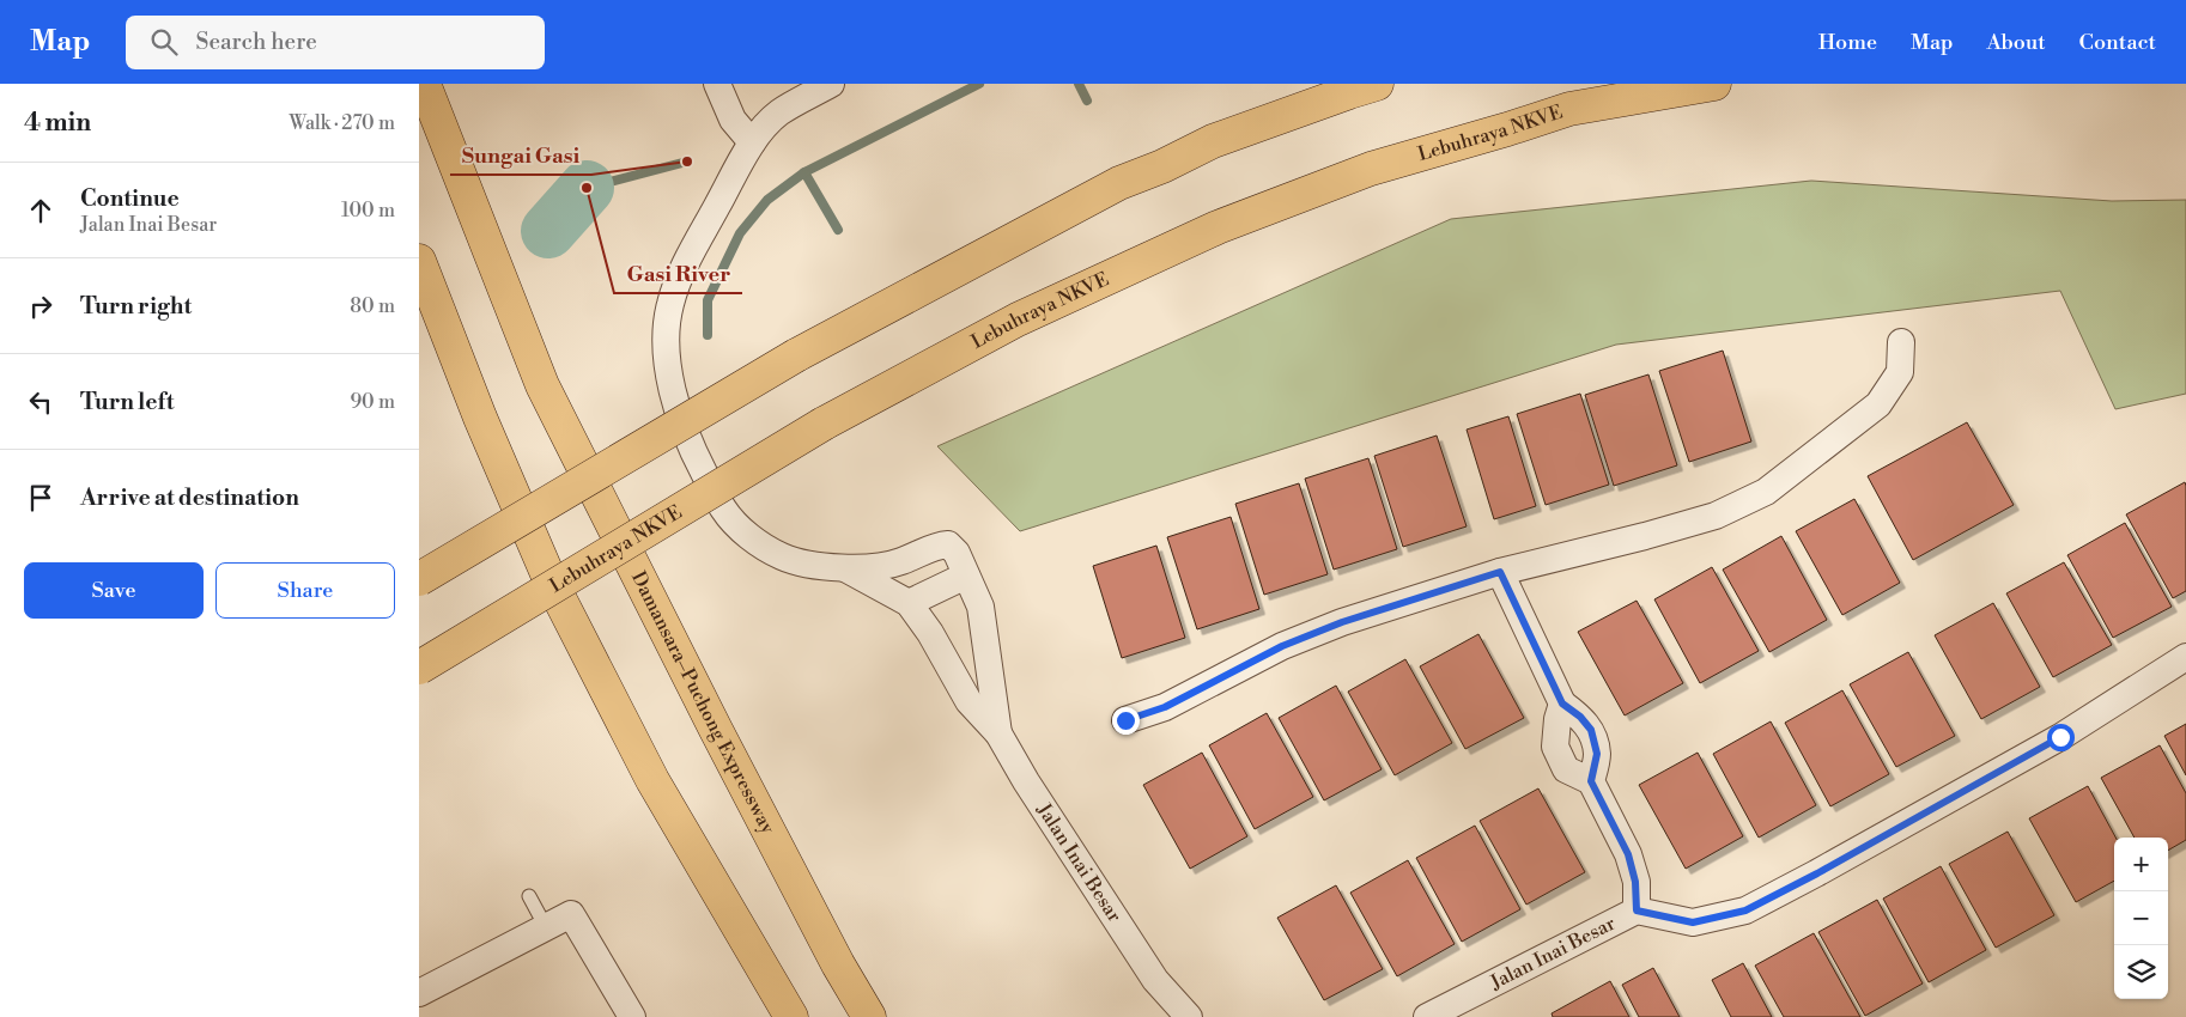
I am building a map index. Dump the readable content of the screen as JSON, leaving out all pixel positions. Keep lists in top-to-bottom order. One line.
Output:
{"streets":{"highway":["Lebuhraya NKVE","Damansara–Puchong Expressway"],"street":["Jalan Inai Besar"]},"places":["Sungai Gasi","Gasi River"],"page":{"header":"Map","search":"Search here","nav":["Home","Map","About","Contact"],"heading":["4 min","Walk · 270 m"],"list":[["Continue","Jalan Inai Besar","100 m"],["Turn right","80 m"],["Turn left","90 m"],"Arrive at destination"],"buttons":["Save","Share"],"map_buttons":["+","−"]}}
